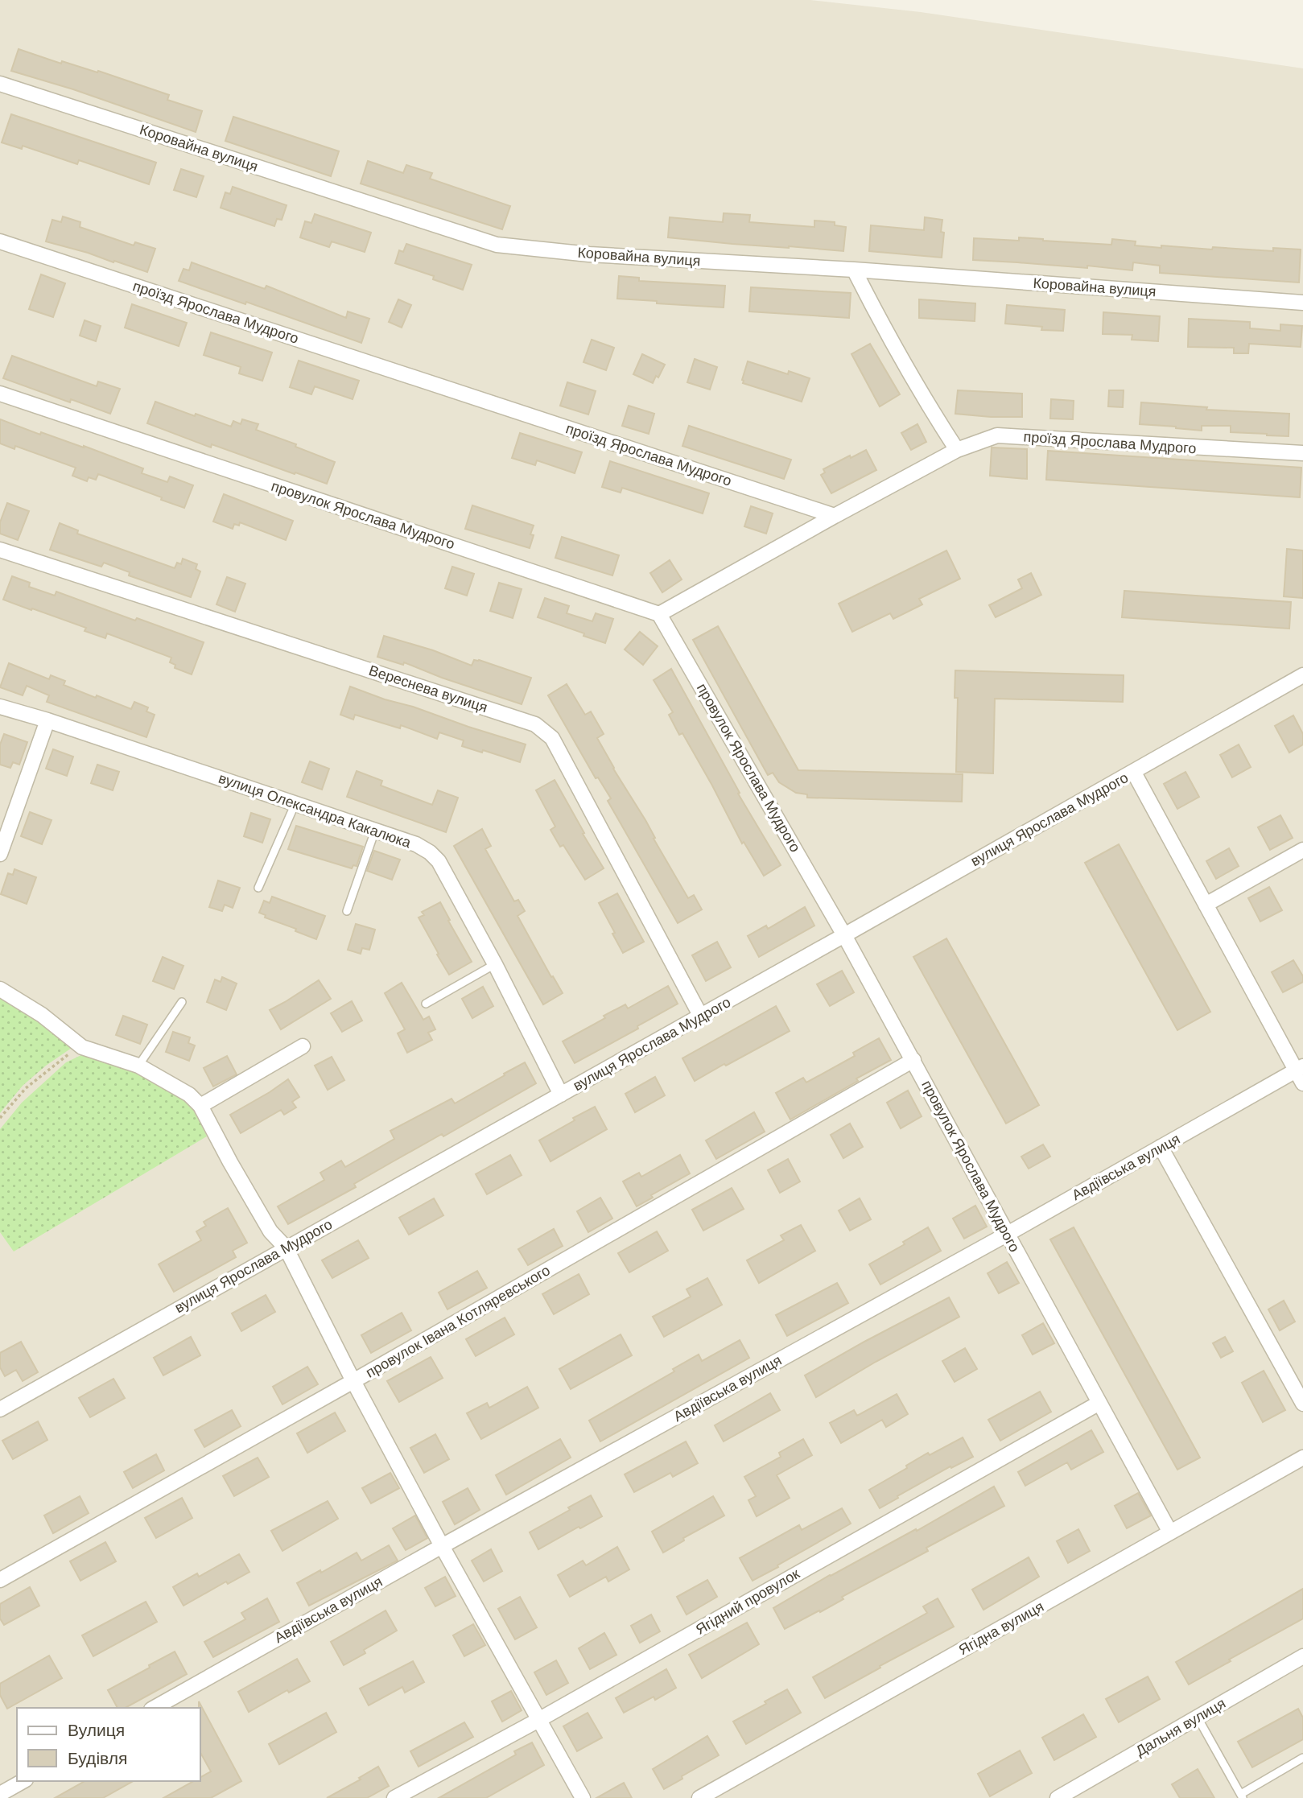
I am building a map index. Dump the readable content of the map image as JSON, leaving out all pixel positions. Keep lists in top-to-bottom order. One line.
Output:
{"streets":{"street":["Коровайна вулиця","проїзд Ярослава Мудрого","провулок Ярослава Мудрого","Вереснева вулиця","вулиця Олександра Какалюка","вулиця Ярослава Мудрого","Авдіївська вулиця","провулок Івана Котляревського","Ягідний провулок","Ягідна вулиця","Дальня вулиця"]},"crossings":[["провулок Ярослава Мудрого","вулиця Ярослава Мудрого"],["провулок Ярослава Мудрого","Авдіївська вулиця"],["провулок Ярослава Мудрого","провулок Івана Котляревського"],["провулок Ярослава Мудрого","Ягідний провулок"],["провулок Ярослава Мудрого","Ягідна вулиця"],["Вереснева вулиця","вулиця Ярослава Мудрого"],["вулиця Олександра Какалюка","вулиця Ярослава Мудрого"]],"legend":["Вулиця","Будівля"]}
